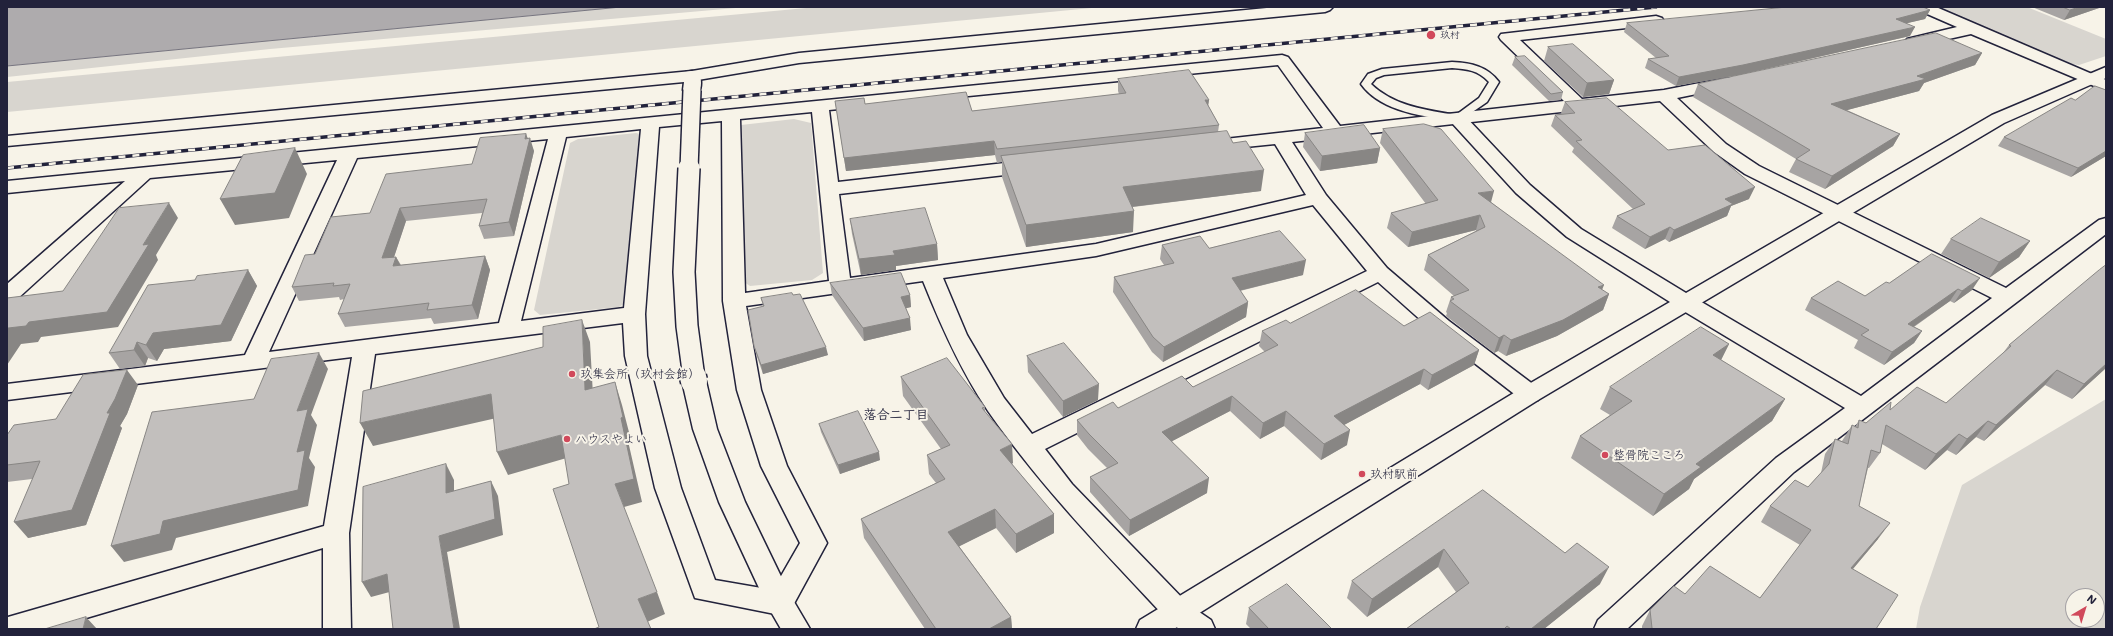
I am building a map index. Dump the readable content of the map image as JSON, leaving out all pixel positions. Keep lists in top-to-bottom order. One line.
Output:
{"districts":["落合二丁目"],"places":["玖村","玖集会所（玖村会館）","ハウスやよい","整骨院こころ","玖村駅前"],"north":"top right"}
